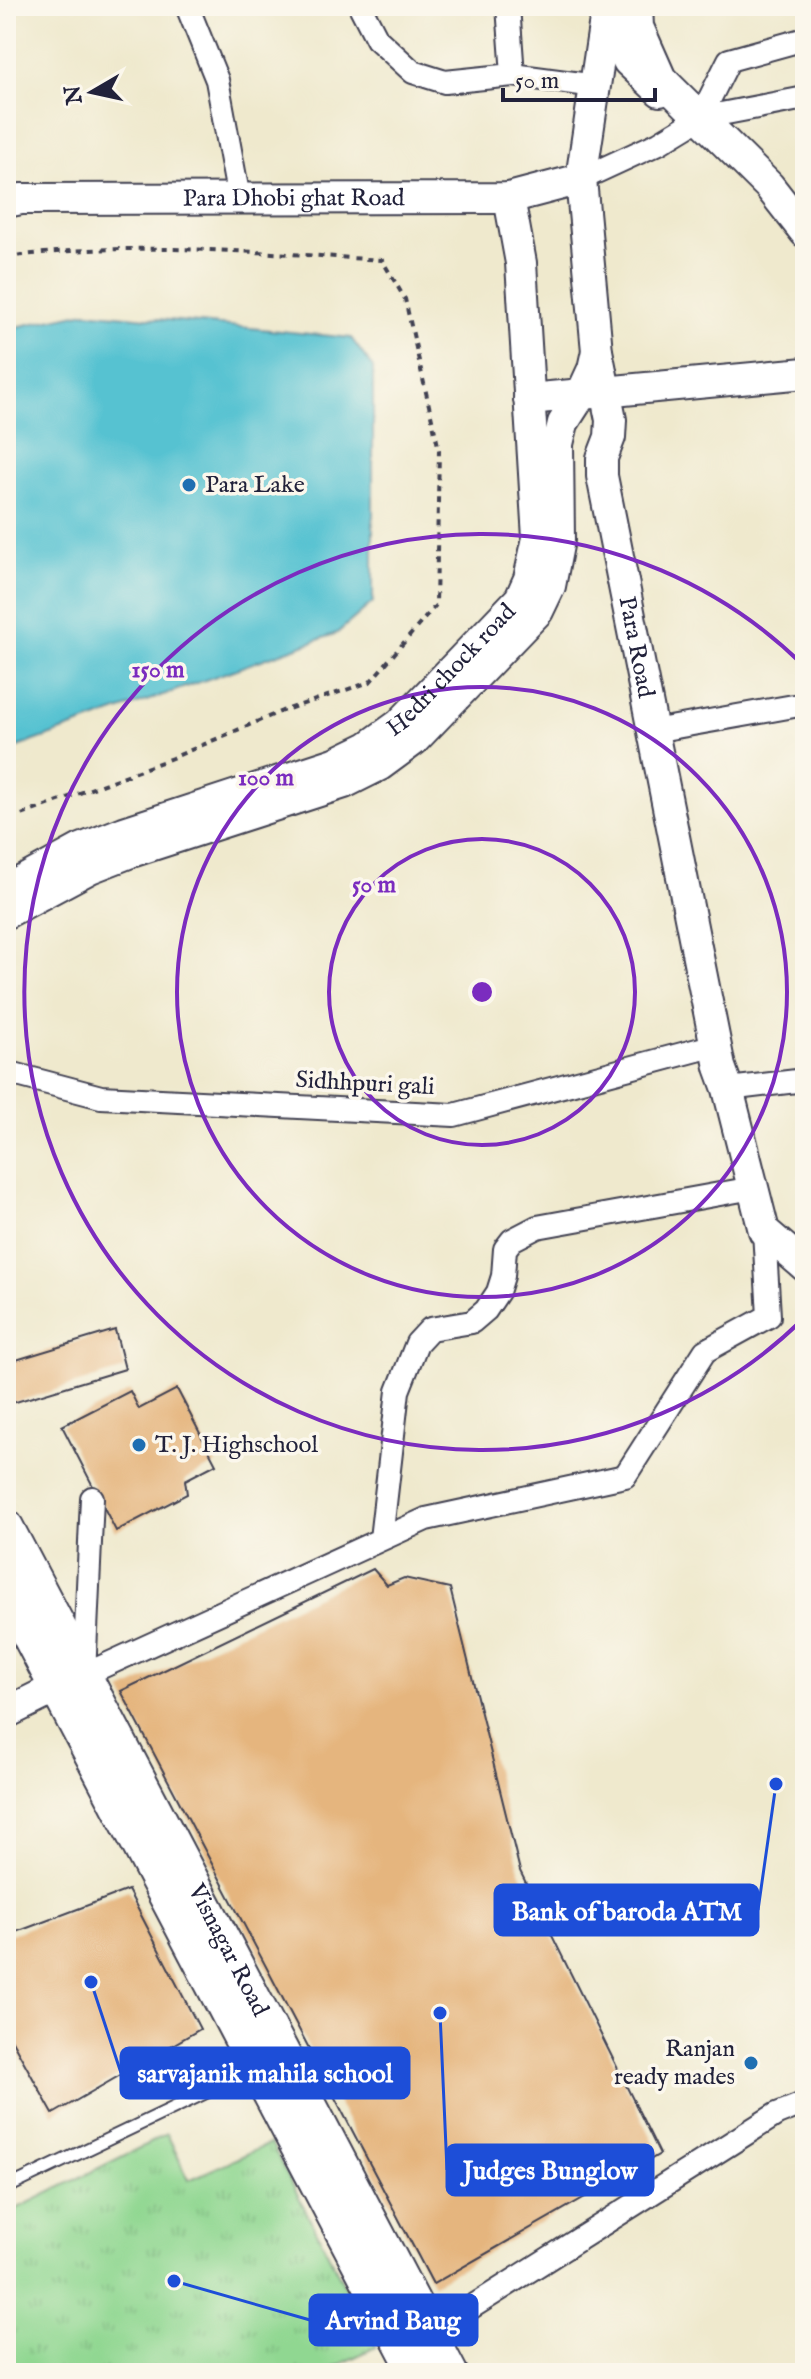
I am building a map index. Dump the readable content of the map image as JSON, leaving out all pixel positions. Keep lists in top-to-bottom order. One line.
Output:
{"streets":{"main road":["Visnagar Road"],"street":["Para Dhobi ghat Road","Para Road","Hedri chock road","Sidhhpuri gali"]},"crossings":[["Para Dhobi ghat Road","Hedri chock road"],["Para Road","Hedri chock road"],["Para Road","Sidhhpuri gali"]],"places":["Para Lake","T. J. Highschool","Bank of baroda ATM","sarvajanik mahila school","Judges Bunglow","Ranjan ready mades","Arvind Baug"],"scale_bar":"50 m","north":"left","rings":["150 m","100 m","50 m"]}
